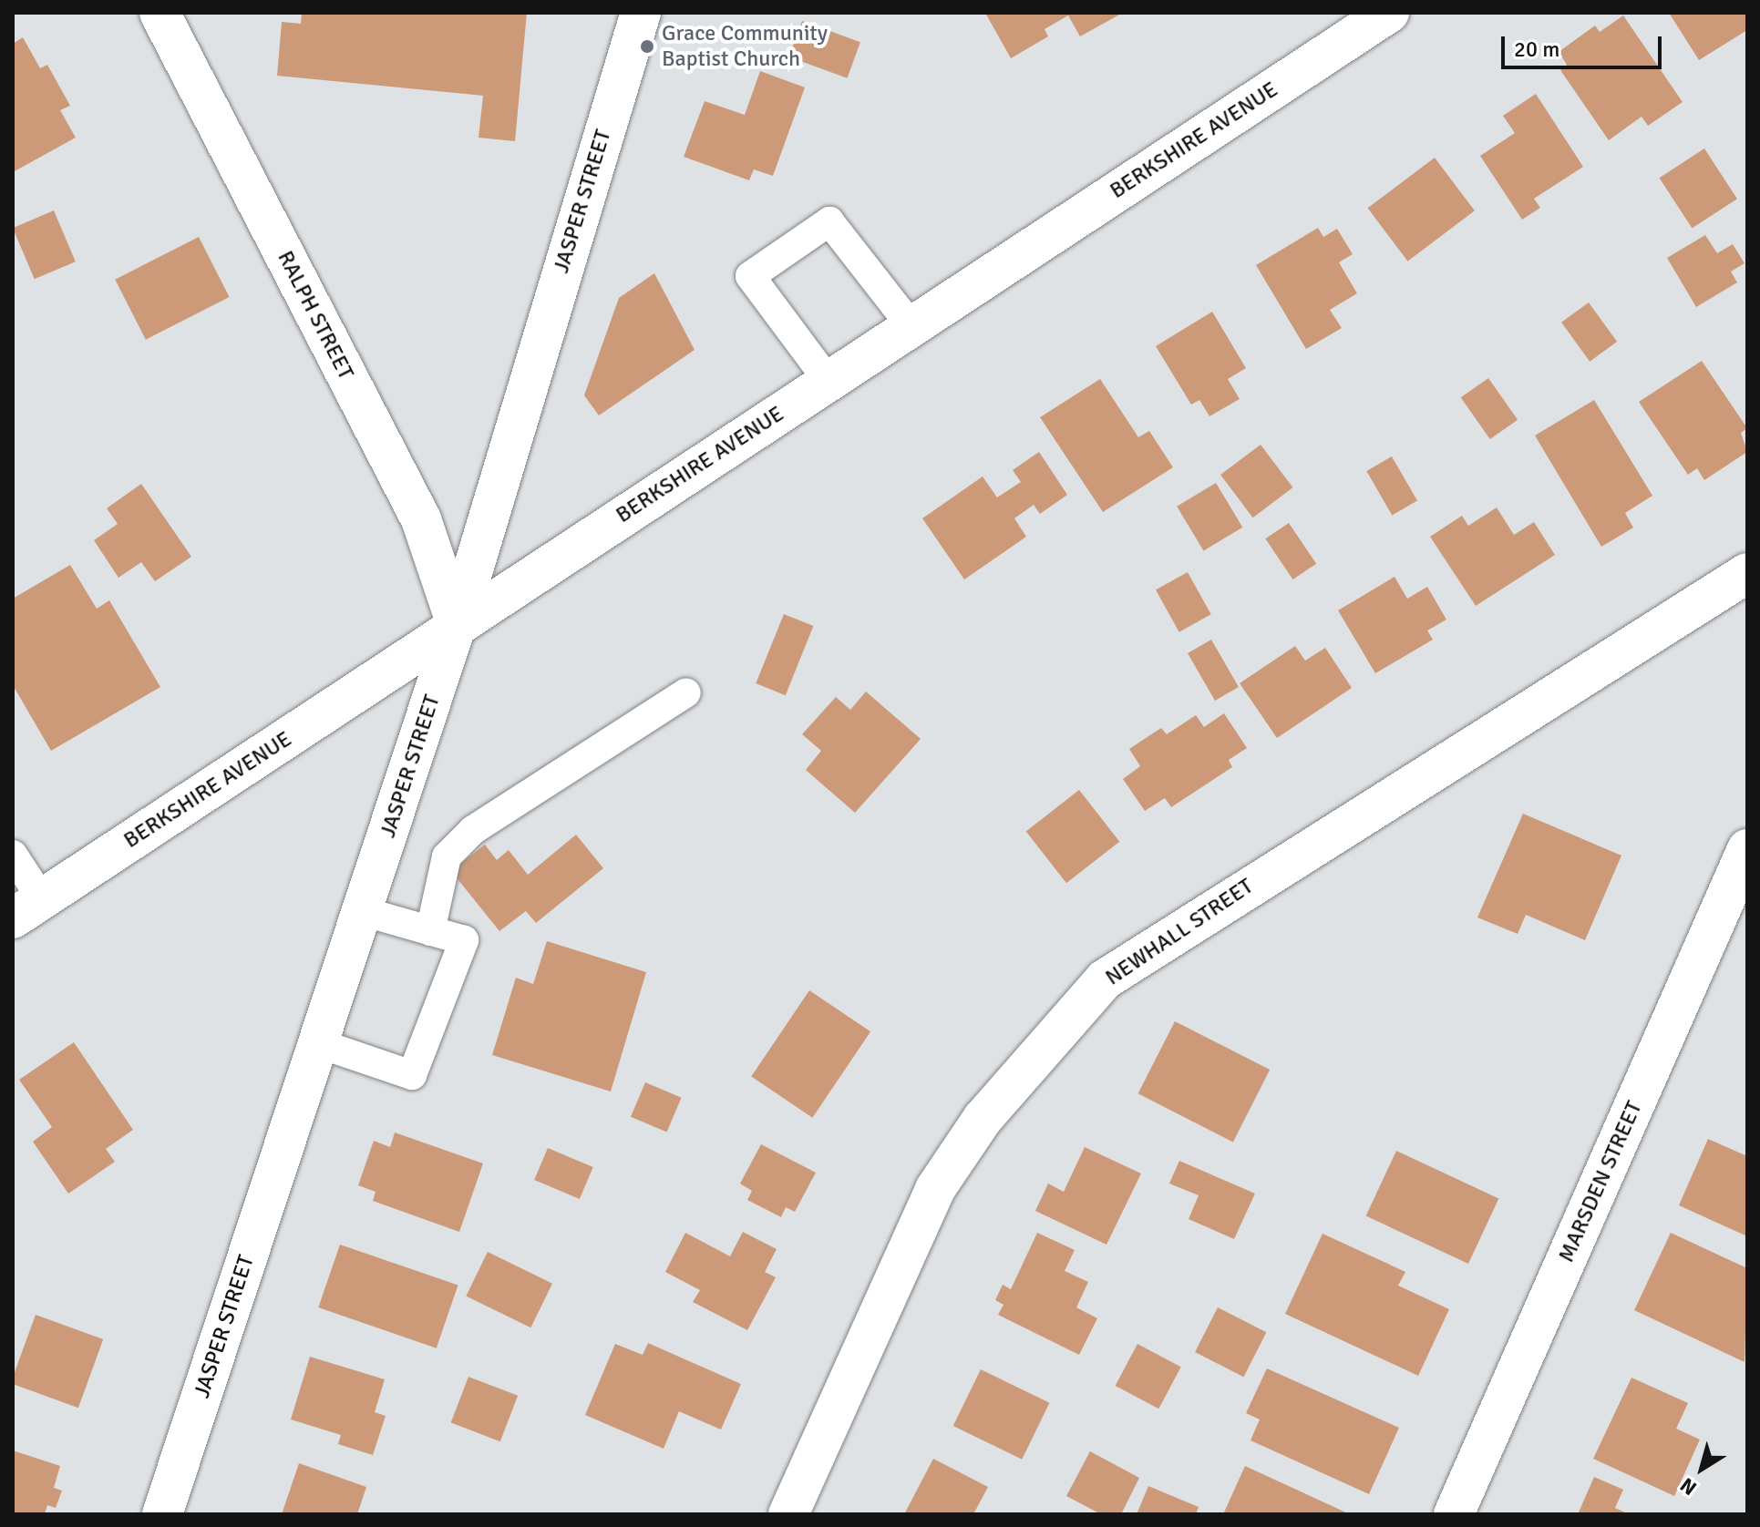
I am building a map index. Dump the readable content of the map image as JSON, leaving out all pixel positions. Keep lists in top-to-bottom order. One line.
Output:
{"streets":{"main road":["BERKSHIRE AVENUE","JASPER STREET","RALPH STREET","NEWHALL STREET","MARSDEN STREET"]},"crossings":[["BERKSHIRE AVENUE","JASPER STREET"],["BERKSHIRE AVENUE","RALPH STREET"],["JASPER STREET","RALPH STREET"]],"places":["Grace Community Baptist Church"],"scale_bar":"20 m","north":"bottom left"}
